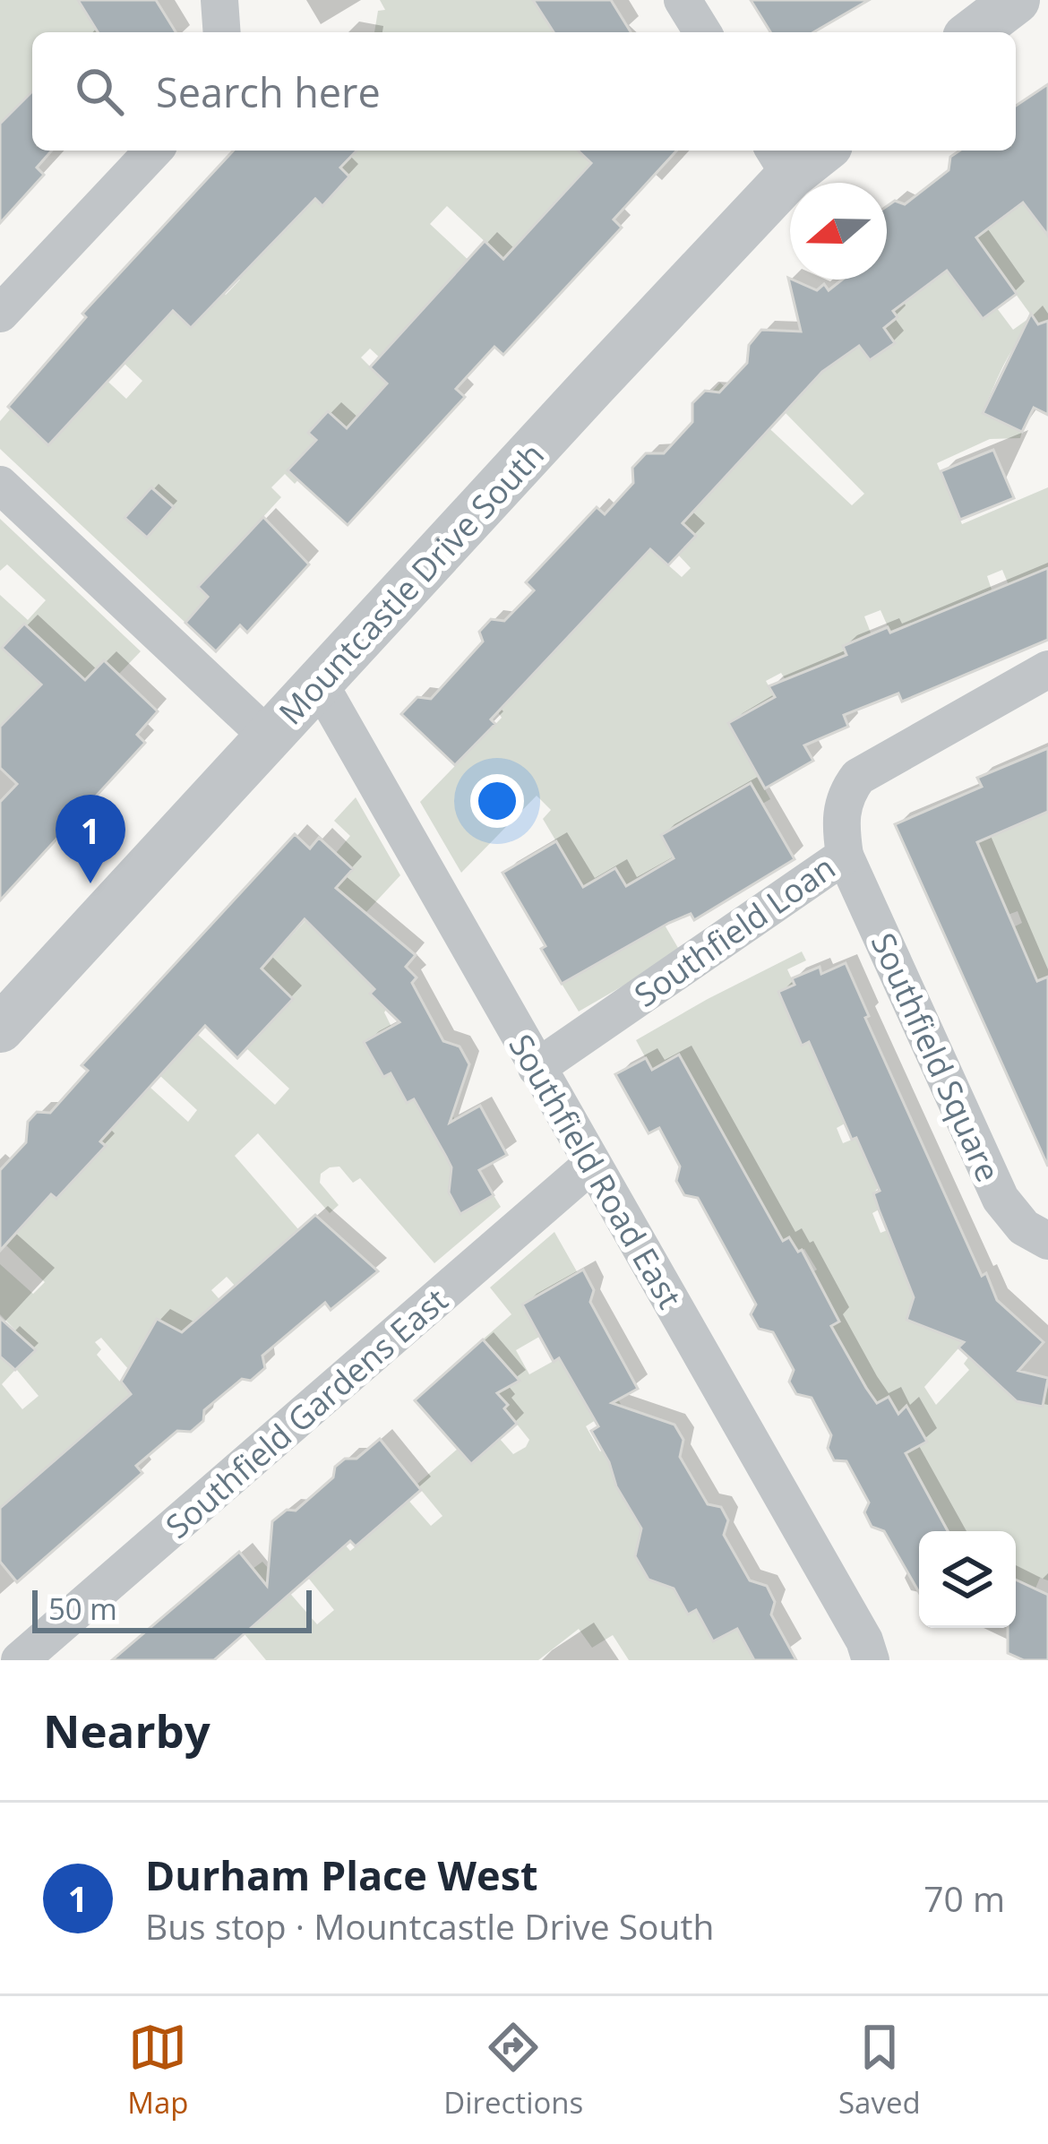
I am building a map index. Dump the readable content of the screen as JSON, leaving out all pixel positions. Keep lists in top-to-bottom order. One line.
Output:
{"streets":{"street":["Mountcastle Drive South","Southfield Loan","Southfield Square","Southfield Road East","Southfield Gardens East"]},"crossings":[["Mountcastle Drive South","Southfield Road East"],["Southfield Loan","Southfield Square"],["Southfield Loan","Southfield Road East"],["Southfield Road East","Southfield Gardens East"]],"scale_bar":"50 m","north":"left","page":{"search":"Search here","pins":"1","scale":"50 m","heading":"Nearby","list":[{"mark":"1","name":"Durham Place West","note":"Bus stop · Mountcastle Drive South","value":"70 m"}],"nav":["Map","Directions","Saved"]}}
